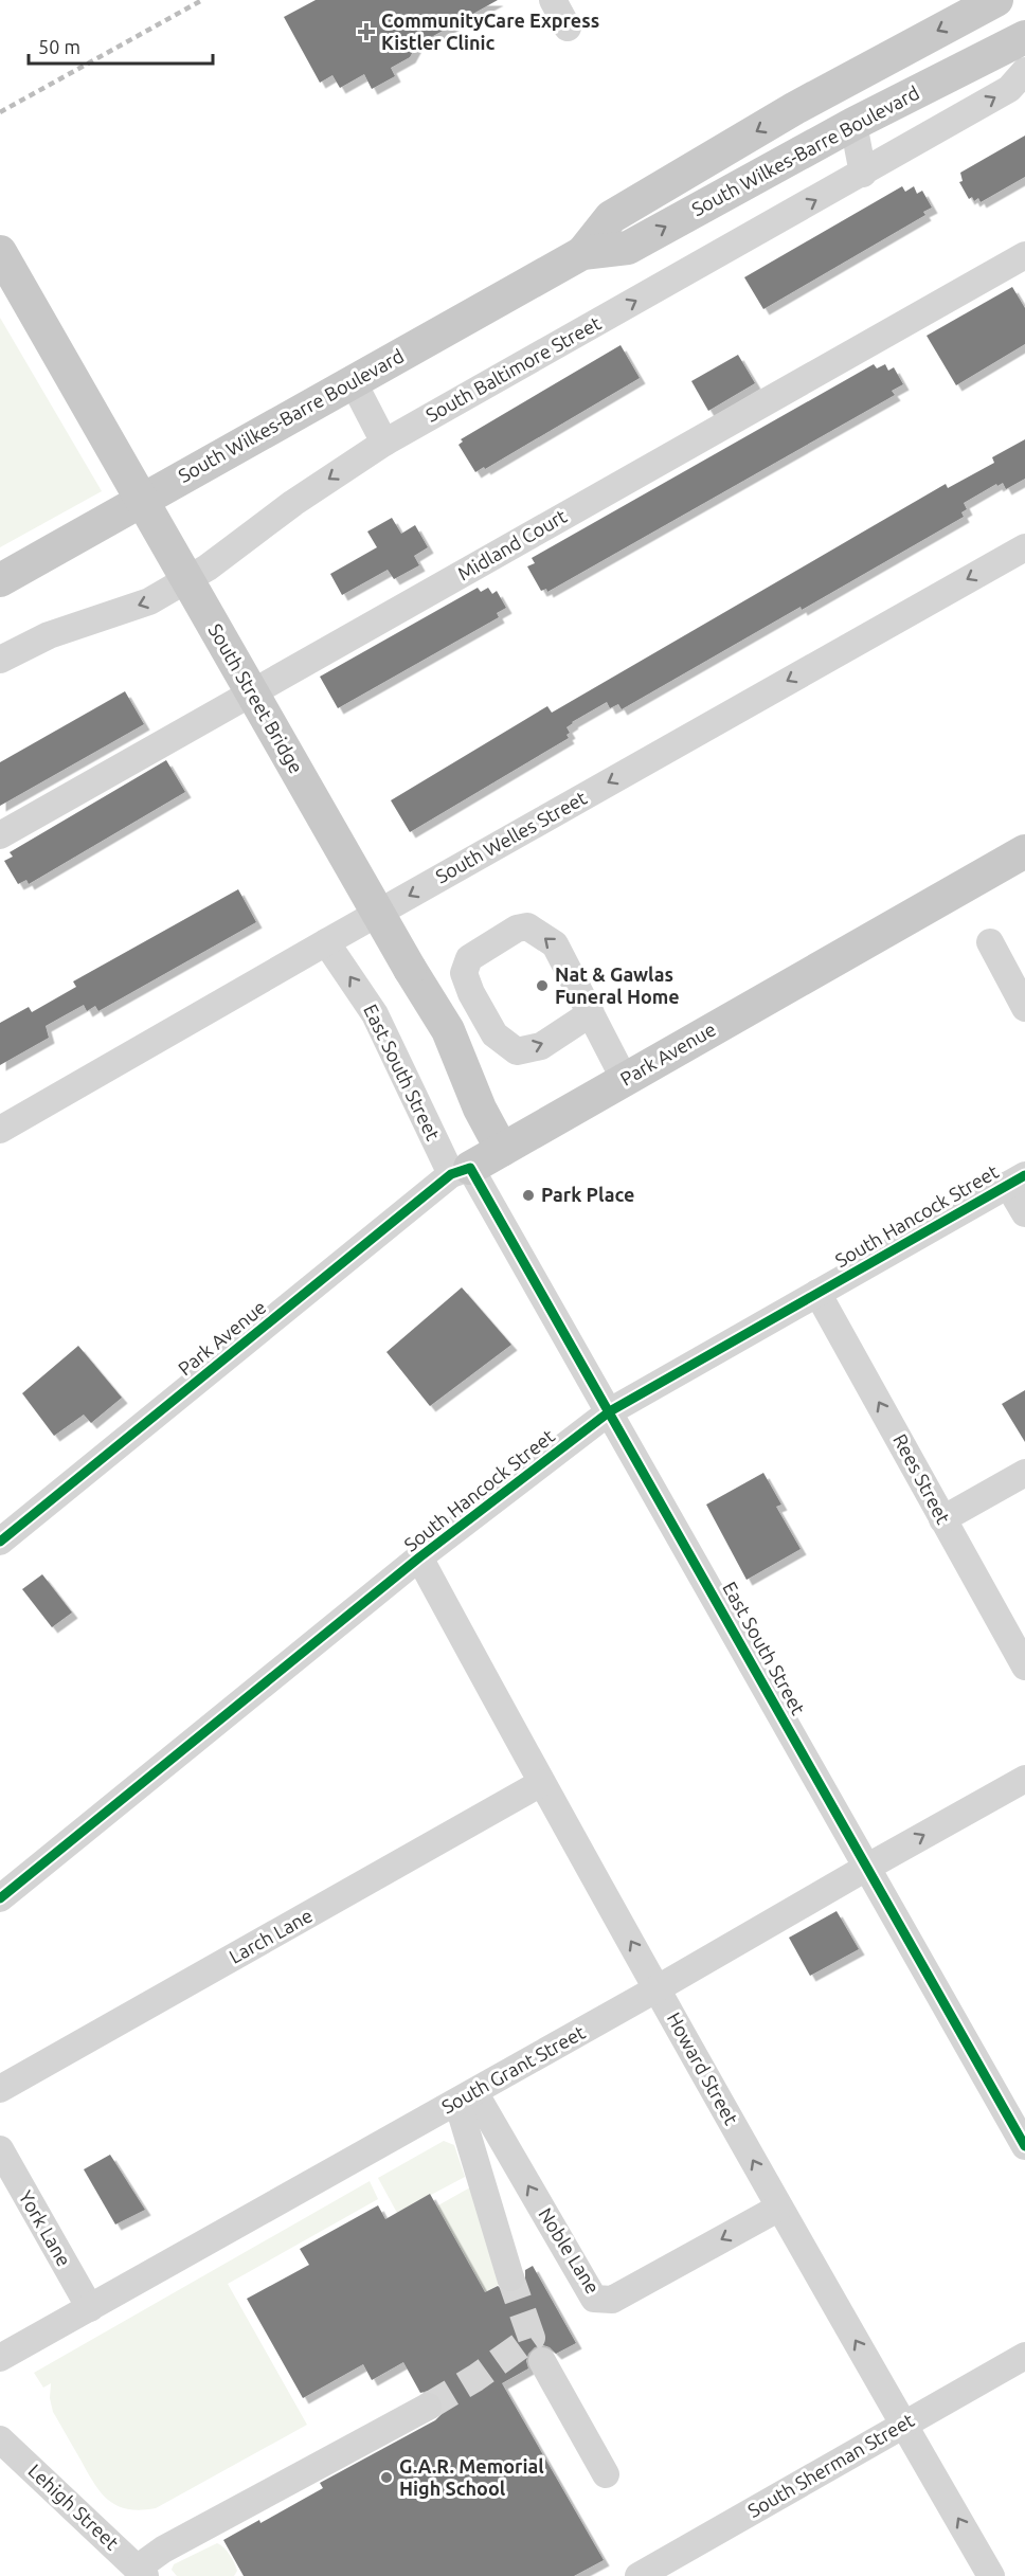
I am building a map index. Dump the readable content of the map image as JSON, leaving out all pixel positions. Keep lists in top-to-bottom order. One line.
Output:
{"streets":{"main road":["South Wilkes-Barre Boulevard","South Street Bridge","Park Avenue"],"street":["South Baltimore Street","Midland Court","South Welles Street","East South Street","South Hancock Street","Rees Street","Larch Lane","Howard Street","South Grant Street","York Lane","Noble Lane","South Sherman Street","Lehigh Street"]},"crossings":[["South Street Bridge","Park Avenue"],["South Welles Street","East South Street"],["Park Avenue","East South Street"],["East South Street","South Hancock Street"],["East South Street","South Grant Street"],["South Hancock Street","Rees Street"],["South Hancock Street","Howard Street"],["Larch Lane","Howard Street"],["Howard Street","South Grant Street"],["Howard Street","Noble Lane"],["Howard Street","South Sherman Street"],["South Grant Street","York Lane"],["South Grant Street","Noble Lane"]],"one_way":["South Welles Street","Rees Street","Howard Street"],"places":{"health":["CommunityCare Express Kistler Clinic"],"other":["Nat & Gawlas Funeral Home","Park Place","G.A.R. Memorial High School"]},"scale_bar":"50 m"}
